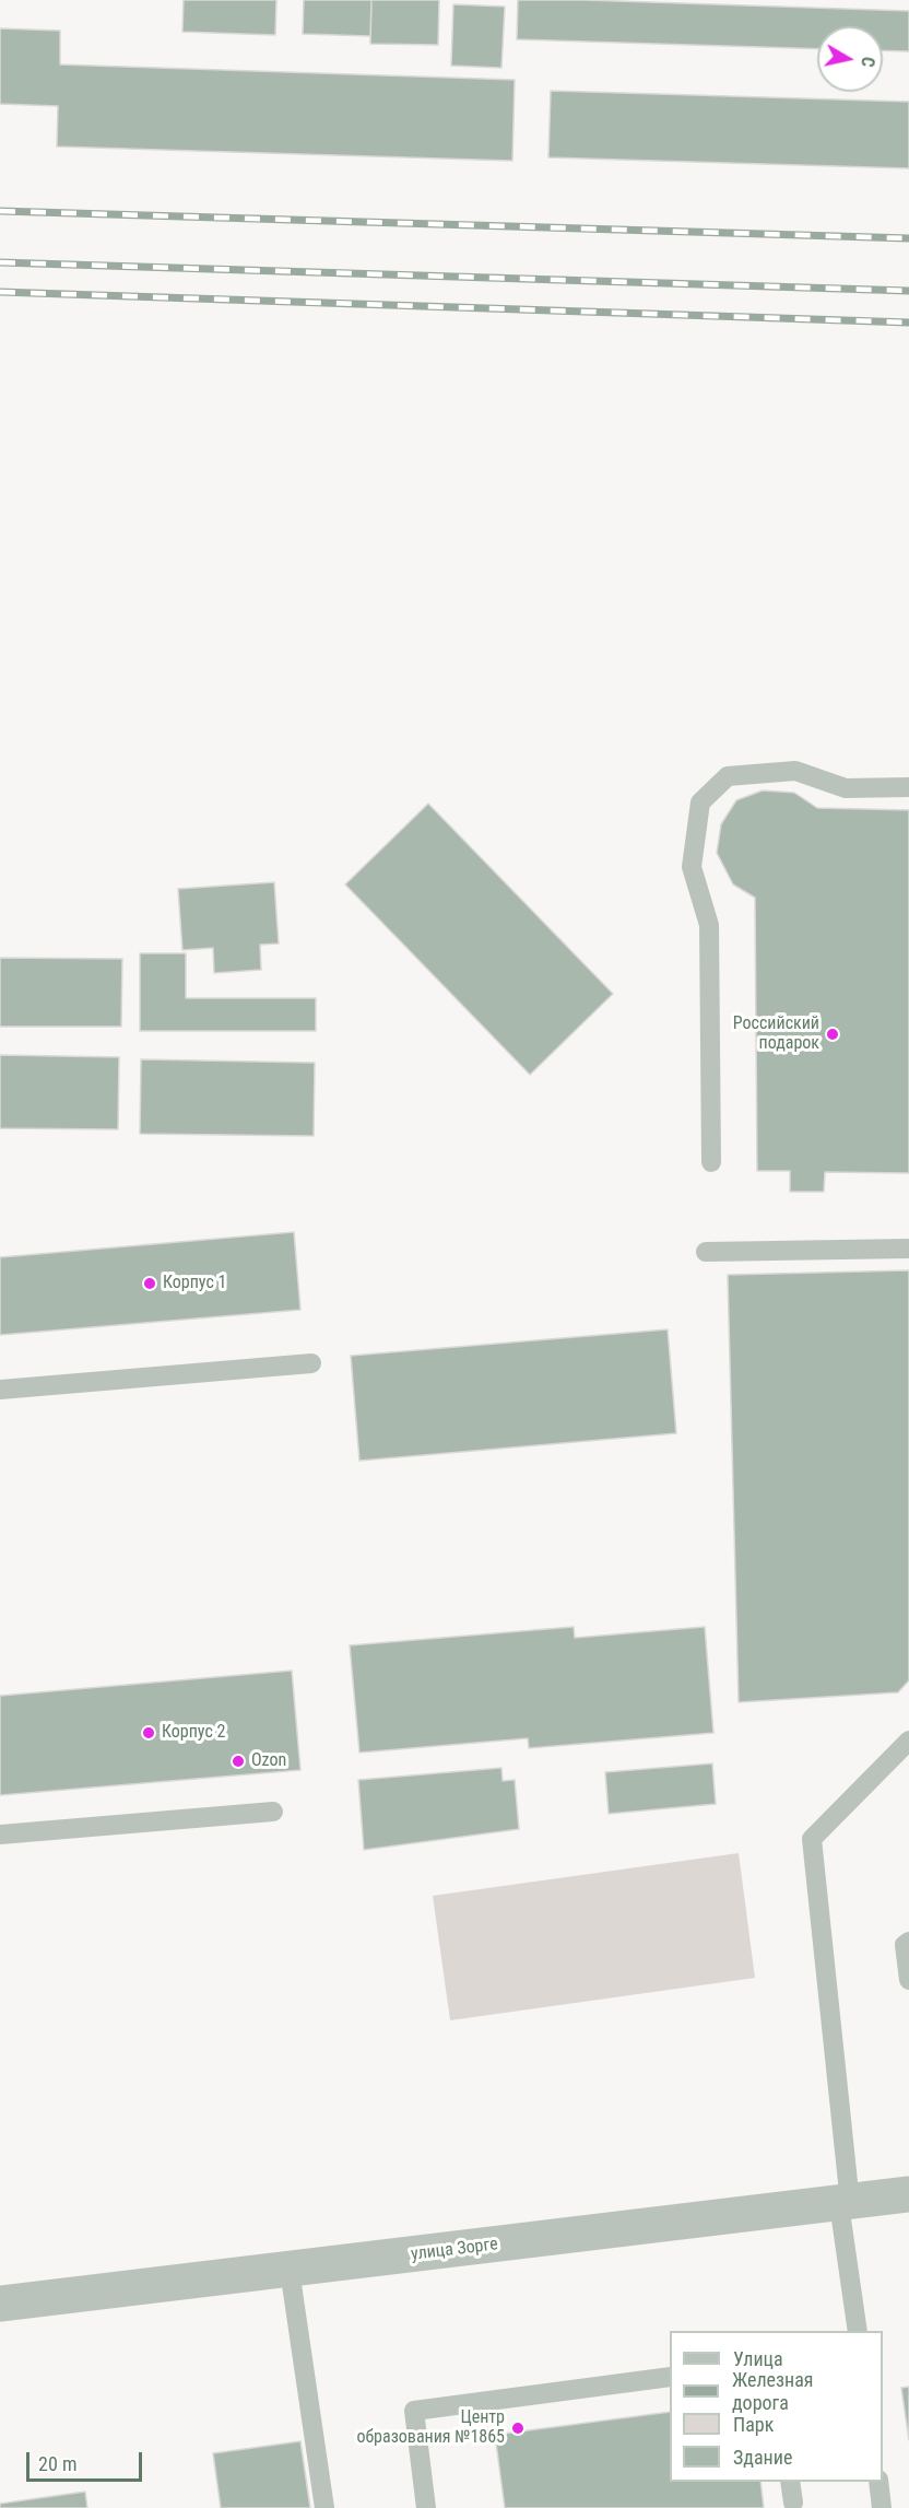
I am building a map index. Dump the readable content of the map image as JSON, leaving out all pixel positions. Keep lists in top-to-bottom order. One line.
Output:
{"streets":{"street":["улица Зорге"]},"places":["Российский подарок","Корпус 1","Корпус 2","Ozon","Центр образования №1865"],"legend":["Улица","Железная дорога","Парк","Здание"],"scale_bar":"20 m","north":"right"}
